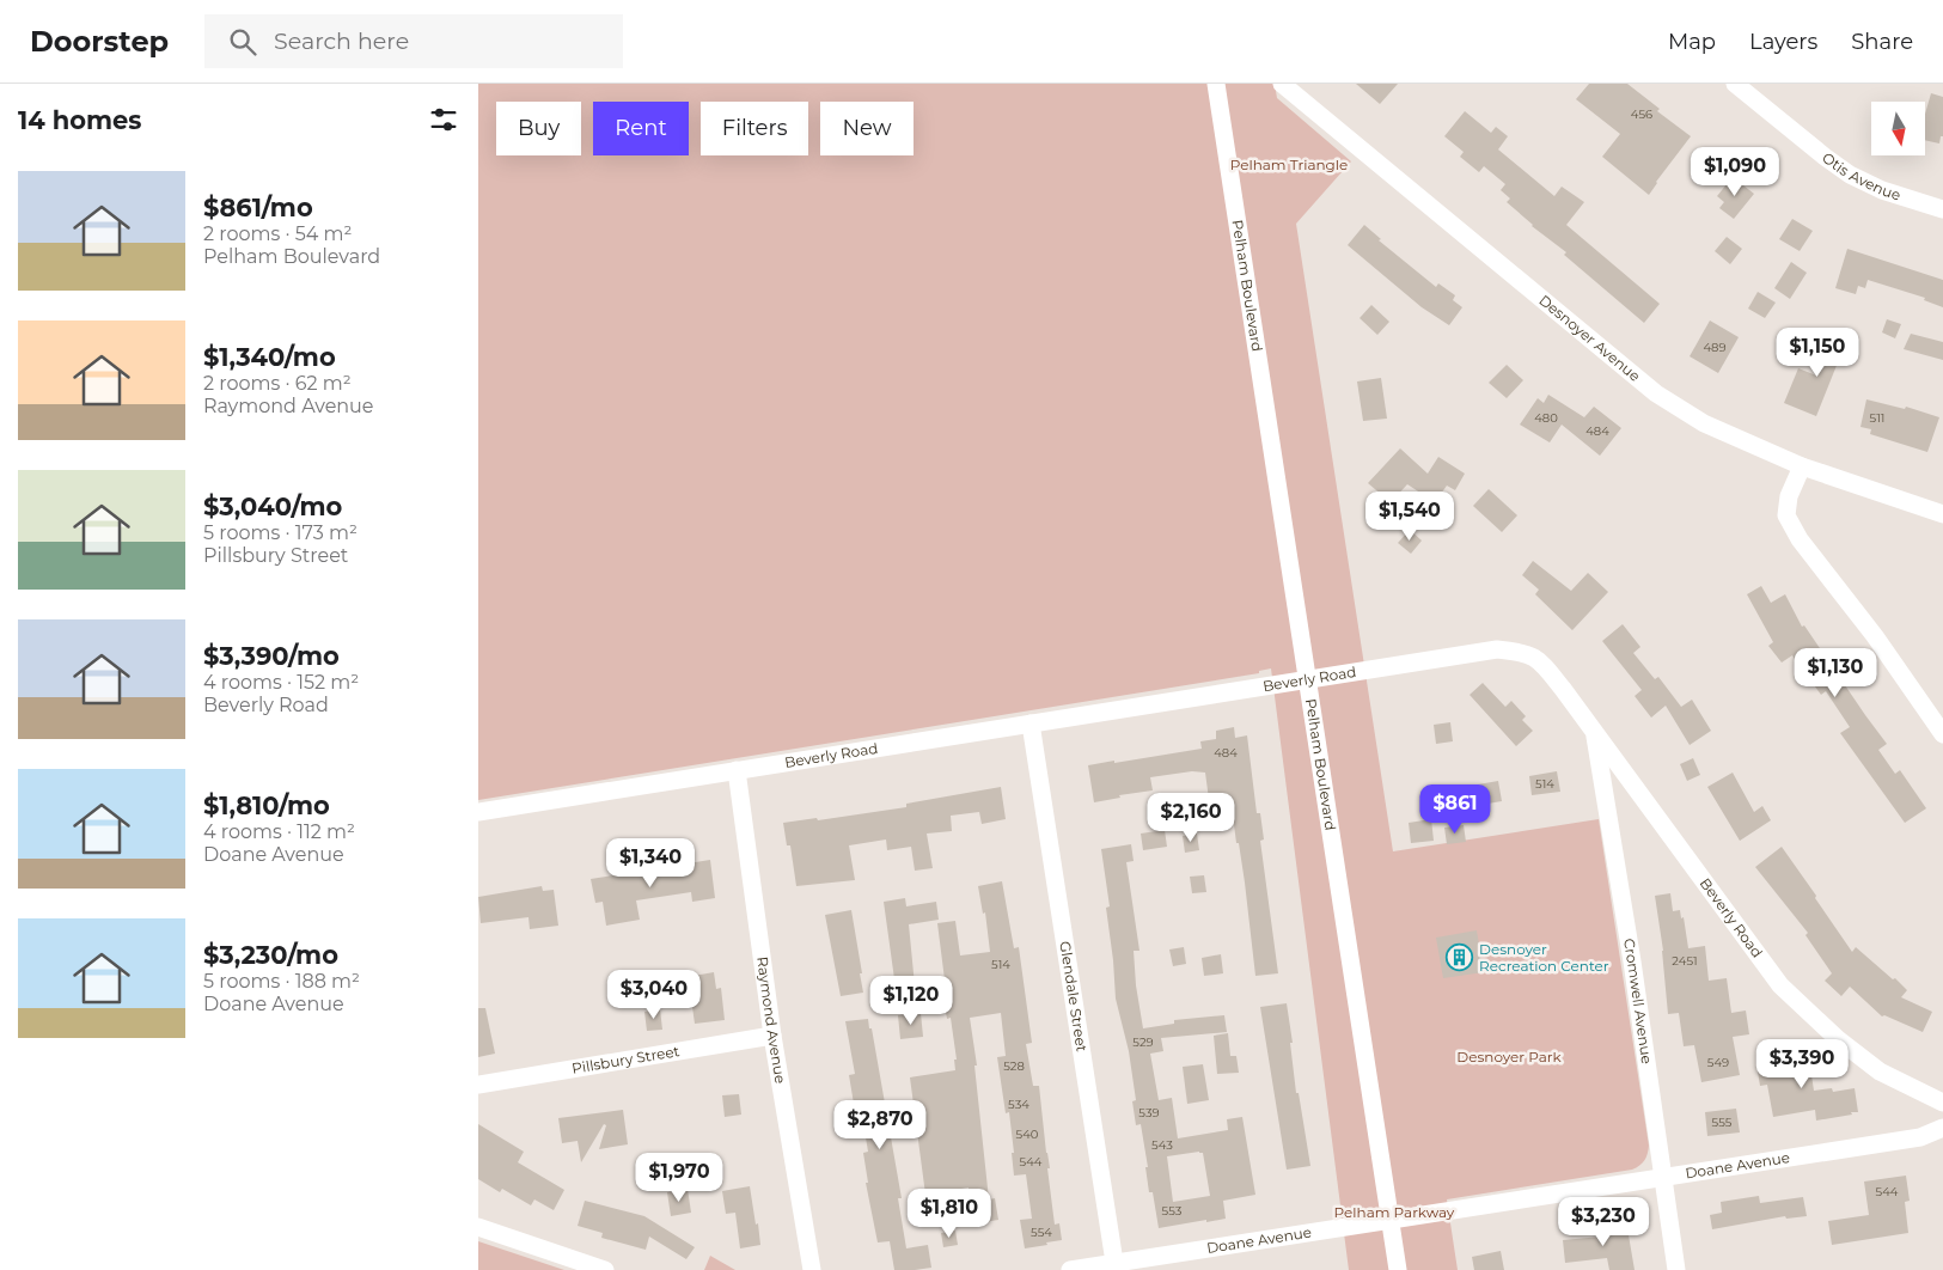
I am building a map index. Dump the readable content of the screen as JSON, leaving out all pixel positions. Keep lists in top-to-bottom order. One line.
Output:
{"streets":{"street":["Otis Avenue","Pelham Boulevard","Desnoyer Avenue","Beverly Road","Glendale Street","Cromwell Avenue","Raymond Avenue","Pillsbury Street","Doane Avenue"]},"crossings":[["Pelham Boulevard","Beverly Road"],["Pelham Boulevard","Doane Avenue"],["Beverly Road","Glendale Street"],["Beverly Road","Cromwell Avenue"],["Beverly Road","Raymond Avenue"],["Glendale Street","Doane Avenue"],["Cromwell Avenue","Doane Avenue"],["Raymond Avenue","Pillsbury Street"]],"parks":["Pelham Triangle","Desnoyer Park","Pelham Parkway"],"places":{"building":["Desnoyer Recreation Center"]},"house_numbers":["456","489","480","511","484","484","514","2451","514","529","549","528","534","539","555","540","543","544","544","553","554"],"north":"bottom","page":{"header":"Doorstep","search":"Search here","nav":["Map","Layers","Share"],"heading":"14 homes","chip":["Buy","Rent","Filters","New"],"price":["$1,090","$1,150","$1,540","$1,130","$861","$2,160","$1,340","$3,040","$1,120","$3,390","$2,870","$1,970","$1,810","$3,230"],"list":[{"name":"$861/mo","note":"2 rooms · 54 m² · Pelham Boulevard"},{"name":"$1,340/mo","note":"2 rooms · 62 m² · Raymond Avenue"},{"name":"$3,040/mo","note":"5 rooms · 173 m² · Pillsbury Street"},{"name":"$3,390/mo","note":"4 rooms · 152 m² · Beverly Road"},{"name":"$1,810/mo","note":"4 rooms · 112 m² · Doane Avenue"},{"name":"$3,230/mo","note":"5 rooms · 188 m² · Doane Avenue"}]}}
